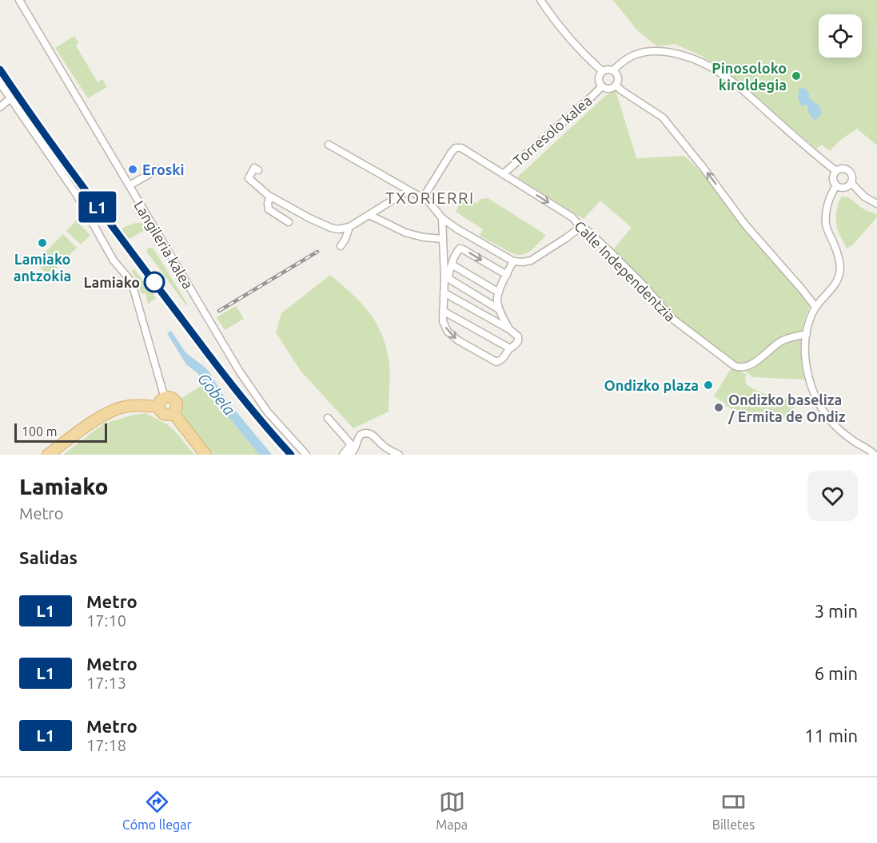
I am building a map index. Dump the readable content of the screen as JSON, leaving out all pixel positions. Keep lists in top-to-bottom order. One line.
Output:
{"streets":{"street":["Torresolo kalea","Langileria kalea","Calle Independentzia"]},"crossings":[["Torresolo kalea","Calle Independentzia"]],"districts":["TXORIERRI"],"water":["Gobela"],"places":["Pinosoloko kiroldegia","Eroski","Lamiako antzokia","Lamiako","Ondizko plaza","Ondizko baseliza / Ermita de Ondiz"],"lines":["metro line L1"],"scale_bar":"100 m","page":{"on_map":"L1","scale":"100 m","heading":[["Lamiako","Metro"],"Salidas"],"list":[{"mark":"L1","name":"Metro","note":"17:10","value":"3 min"},{"mark":"L1","name":"Metro","note":"17:13","value":"6 min"},{"mark":"L1","name":"Metro","note":"17:18","value":"11 min"}],"tabs":["Cómo llegar","Mapa","Billetes"]}}
